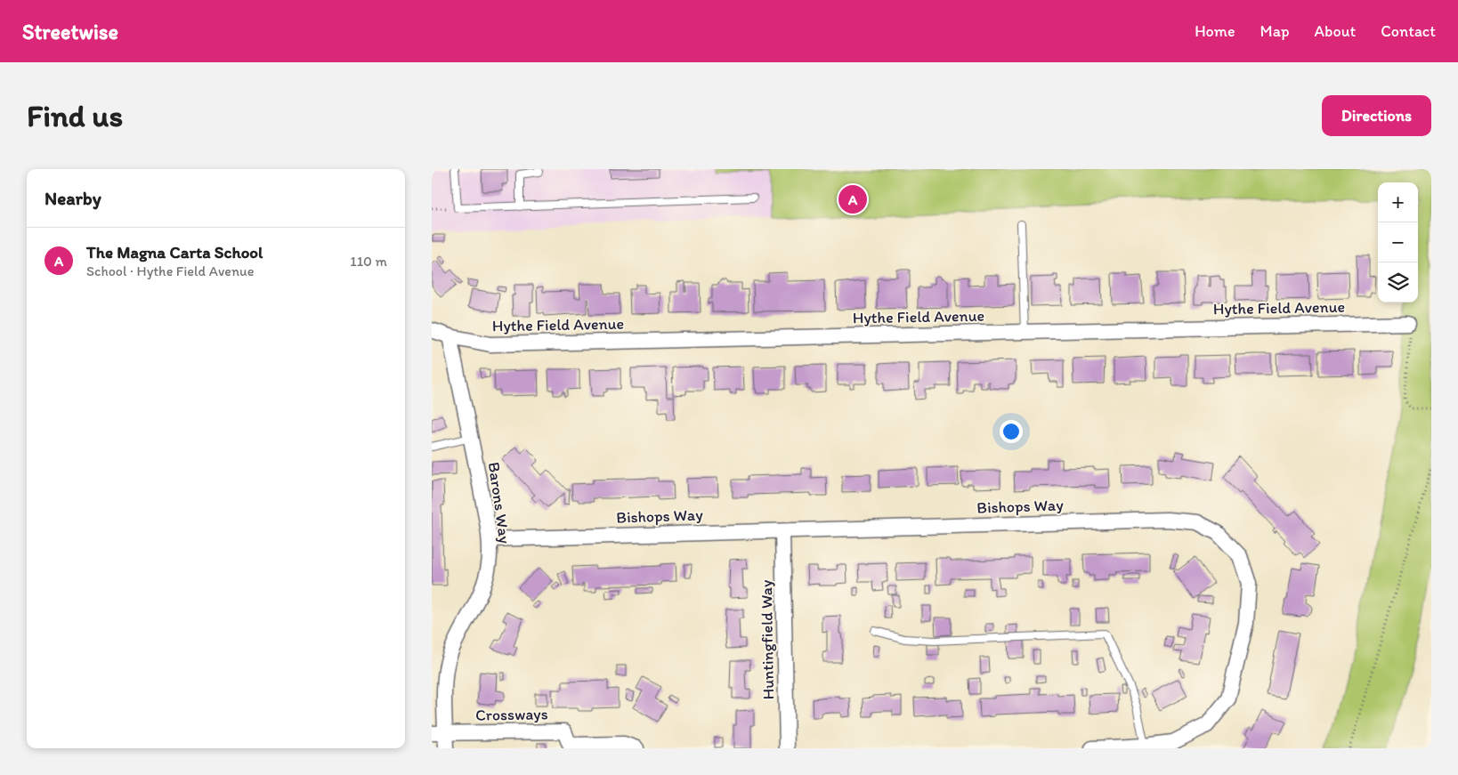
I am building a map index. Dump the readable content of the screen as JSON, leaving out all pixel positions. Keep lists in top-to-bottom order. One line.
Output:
{"streets":{"street":["Hythe Field Avenue","Barons Way","Bishops Way","Huntingfield Way","Crossways"]},"crossings":[["Hythe Field Avenue","Barons Way"],["Barons Way","Bishops Way"],["Barons Way","Crossways"],["Bishops Way","Huntingfield Way"]],"page":{"header":"Streetwise","nav":["Home","Map","About","Contact"],"buttons":"Directions","title":"Find us","heading":"Nearby","map_buttons":["+","−"],"pins":"A","list":[{"mark":"A","name":"The Magna Carta School","note":"School · Hythe Field Avenue","value":"110 m"}]}}
